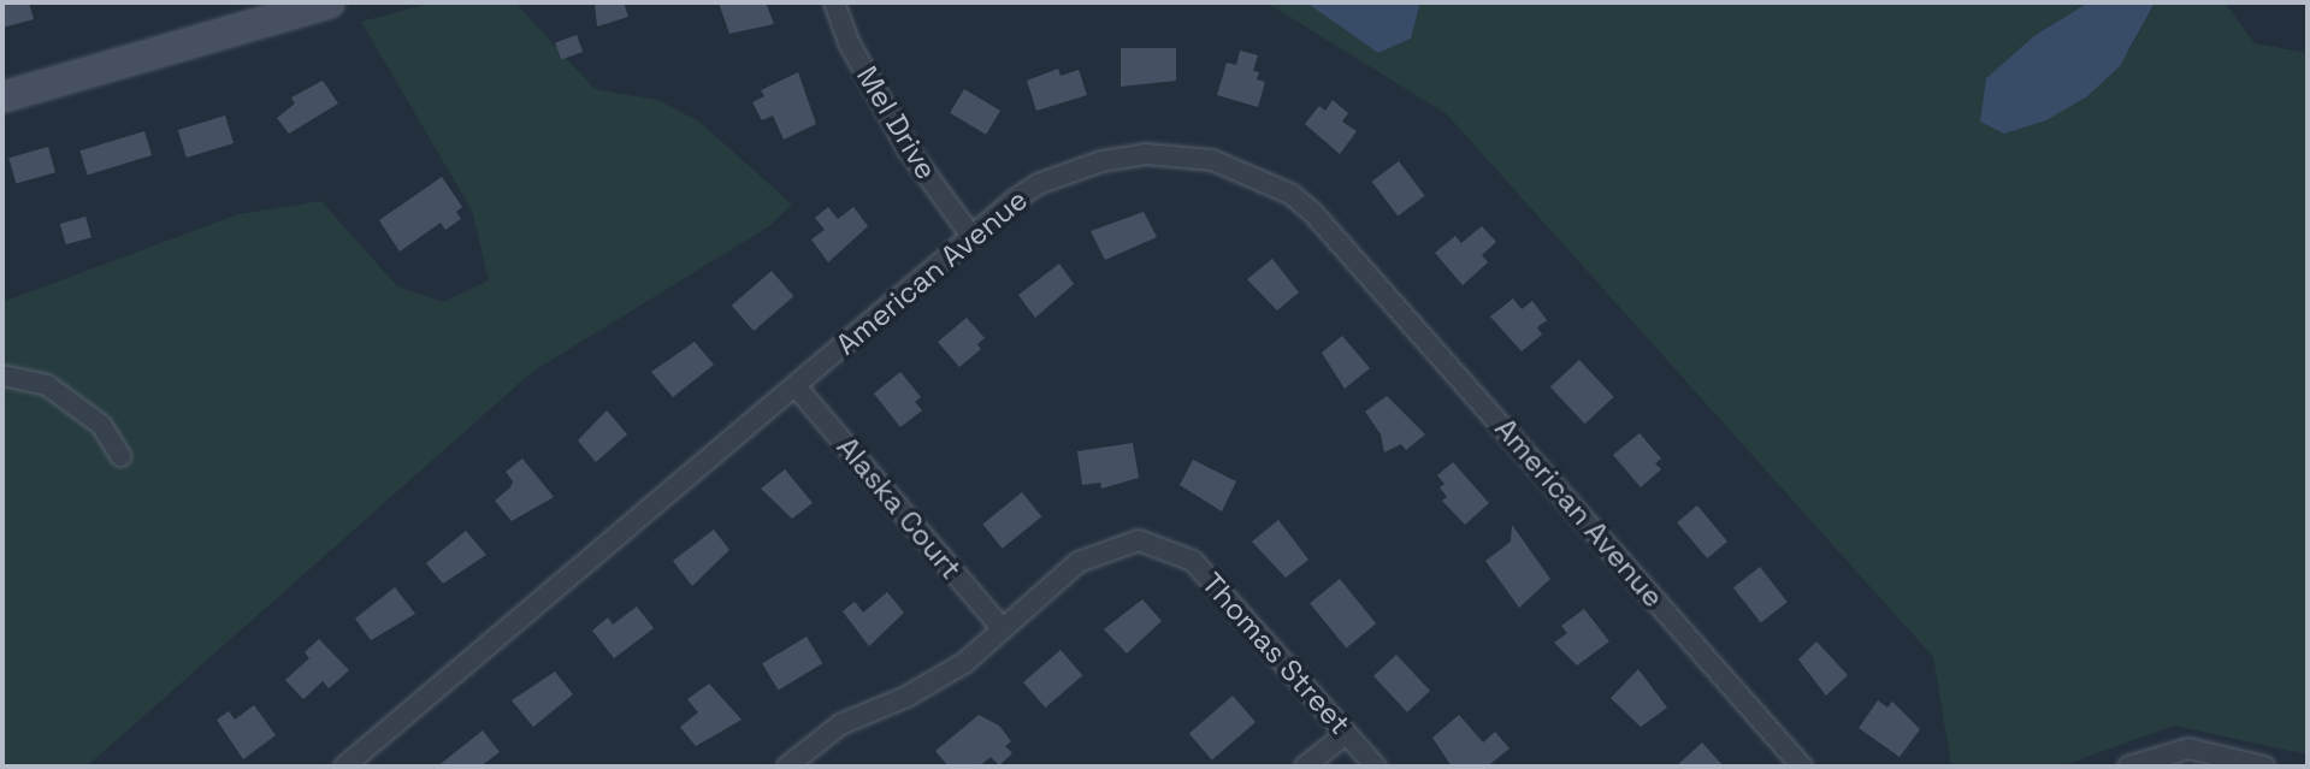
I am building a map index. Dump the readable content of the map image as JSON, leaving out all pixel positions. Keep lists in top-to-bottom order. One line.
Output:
{"streets":{"street":["Mel Drive","American Avenue","Alaska Court","Thomas Street"]},"crossings":[["Mel Drive","American Avenue"],["American Avenue","Alaska Court"],["Alaska Court","Thomas Street"]]}
